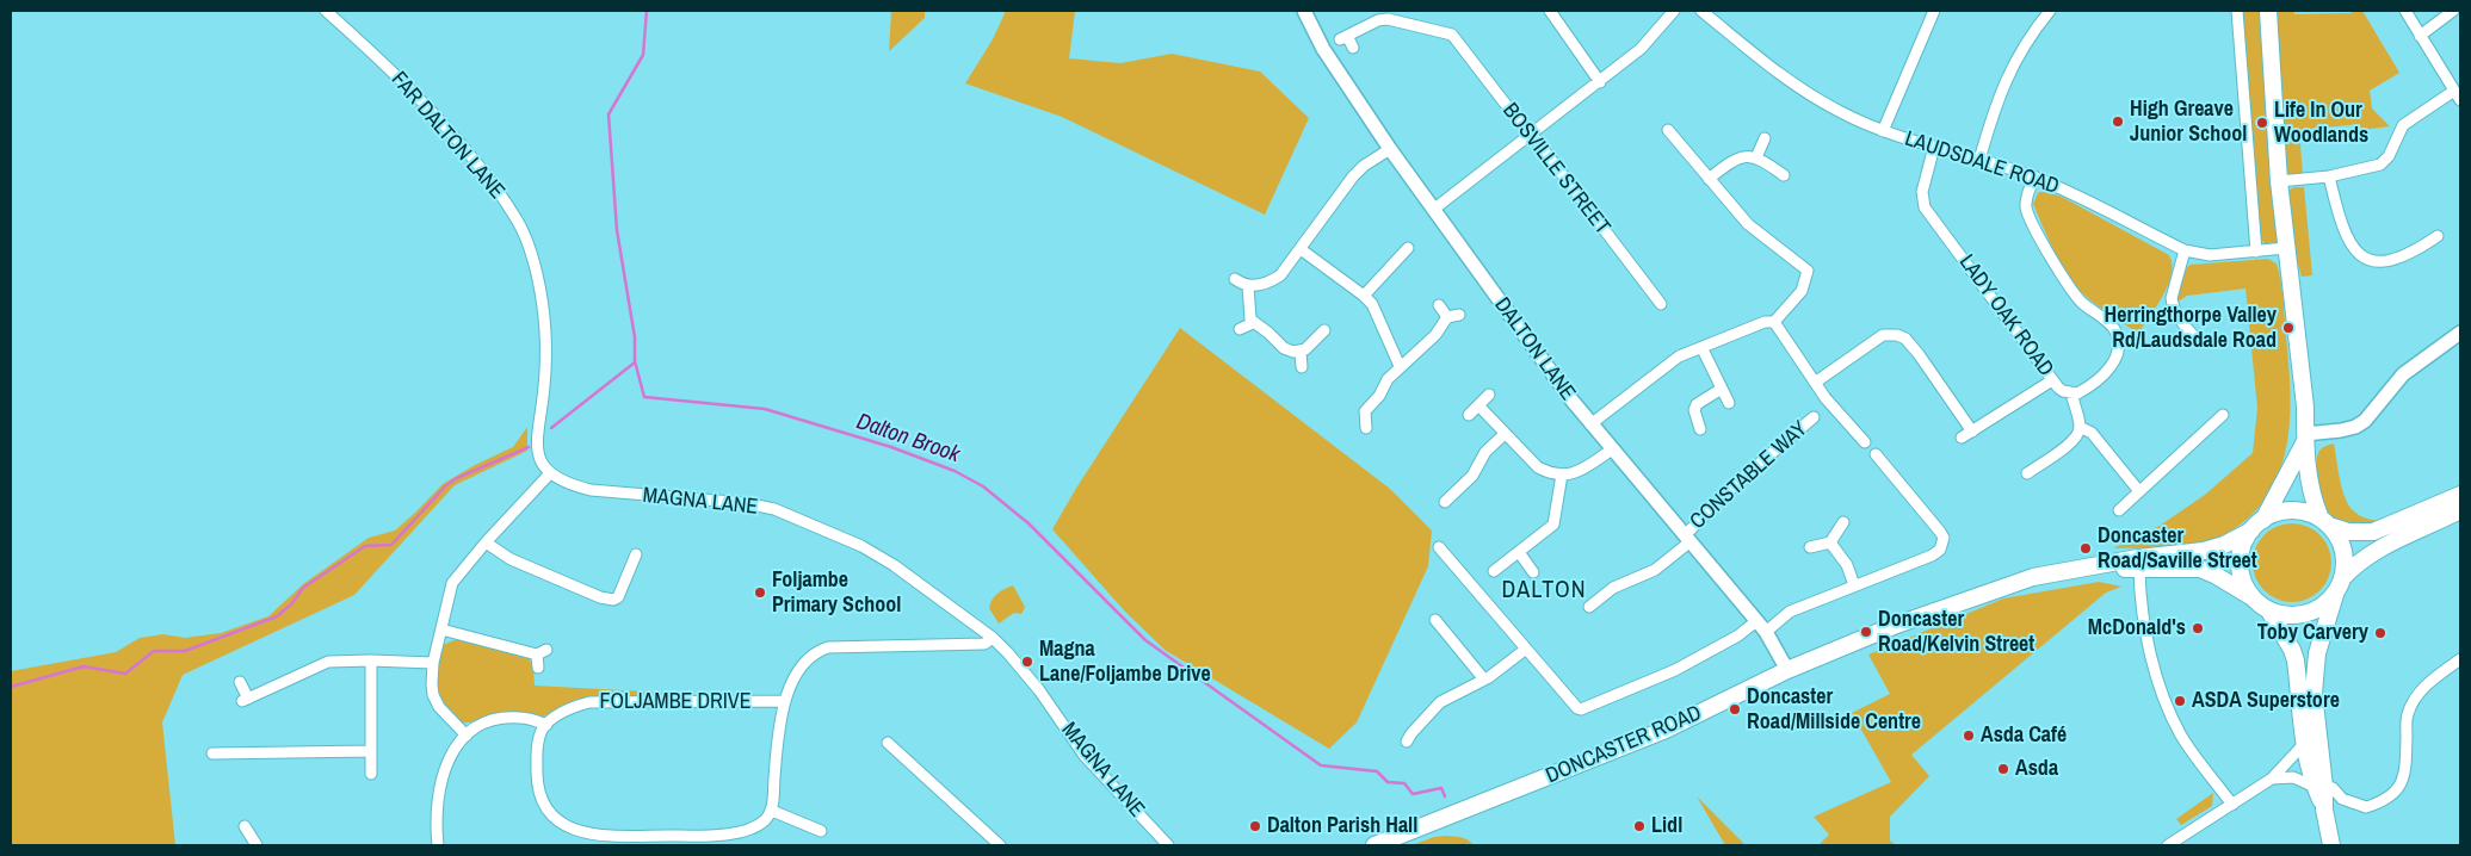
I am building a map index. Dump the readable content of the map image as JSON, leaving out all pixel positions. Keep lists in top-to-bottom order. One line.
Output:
{"streets":{"main road":["DONCASTER ROAD"],"street":["FAR DALTON LANE","LAUDSDALE ROAD","BOSVILLE STREET","LADY OAK ROAD","DALTON LANE","CONSTABLE WAY","MAGNA LANE","FOLJAMBE DRIVE"]},"crossings":[["FAR DALTON LANE","MAGNA LANE"],["LAUDSDALE ROAD","LADY OAK ROAD"],["DALTON LANE","CONSTABLE WAY"],["DALTON LANE","DONCASTER ROAD"],["MAGNA LANE","FOLJAMBE DRIVE"]],"districts":["DALTON"],"water":["Dalton Brook"],"places":["High Greave Junior School","Life In Our Woodlands","Herringthorpe Valley Rd/Laudsdale Road","Doncaster Road/Saville Street","Foljambe Primary School","McDonald's","Doncaster Road/Kelvin Street","Toby Carvery","Magna Lane/Foljambe Drive","ASDA Superstore","Doncaster Road/Millside Centre","Asda Café","Asda","Dalton Parish Hall","Lidl"]}
